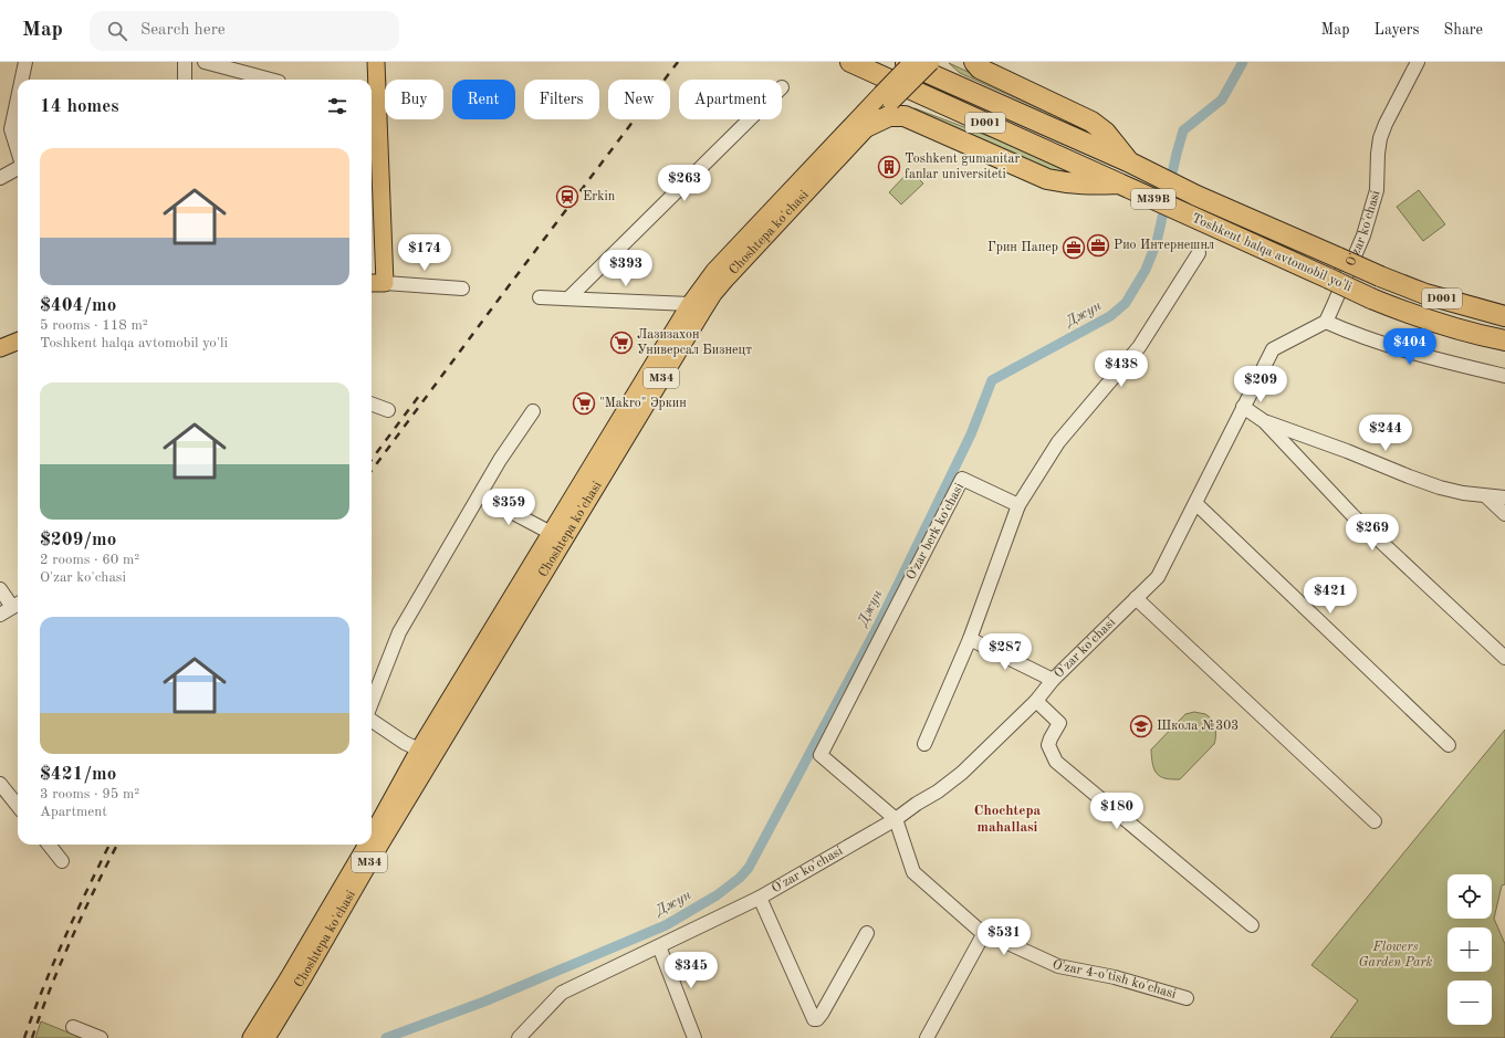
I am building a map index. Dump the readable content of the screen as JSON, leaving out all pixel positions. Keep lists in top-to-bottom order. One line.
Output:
{"streets":{"highway":["D001","M39B","Toshkent halqa avtomobil yo'li"],"main road":["Choshtepa ko'chasi","M34"],"street":["O'zar ko'chasi","Oʻzar berk koʻchasi","O'zar 4-o'tish ko'chasi"]},"crossings":[["O'zar ko'chasi","Oʻzar berk koʻchasi"],["O'zar ko'chasi","O'zar 4-o'tish ko'chasi"],["Oʻzar berk koʻchasi","O'zar 4-o'tish ko'chasi"]],"districts":["Chochtepa mahallasi"],"water":["Джун"],"parks":["Flowers Garden Park"],"places":{"building":["Toshkent gumanitar fanlar universiteti"],"station":["Erkin"],"office":["Рио Интернешнл","Грин Папер"],"supermarket":["Лазизахон Универсал Бизнецт","\"Makro\" Эркин"],"school or university":["Школа №303"]},"page":{"header":"Map","search":"Search here","nav":["Map","Layers","Share"],"chip":["Buy","Rent","Filters","New","Apartment"],"heading":"14 homes","list":[{"name":"$404/mo","note":"5 rooms · 118 m² · Toshkent halqa avtomobil yo'li"},{"name":"$209/mo","note":"2 rooms · 60 m² · O'zar ko'chasi"},{"name":"$421/mo","note":"3 rooms · 95 m² · Apartment"}],"price":["$263","$174","$393","$404","$438","$209","$244","$359","$269","$421","$287","$180","$531","$345"],"map_buttons":["+","−"]}}
